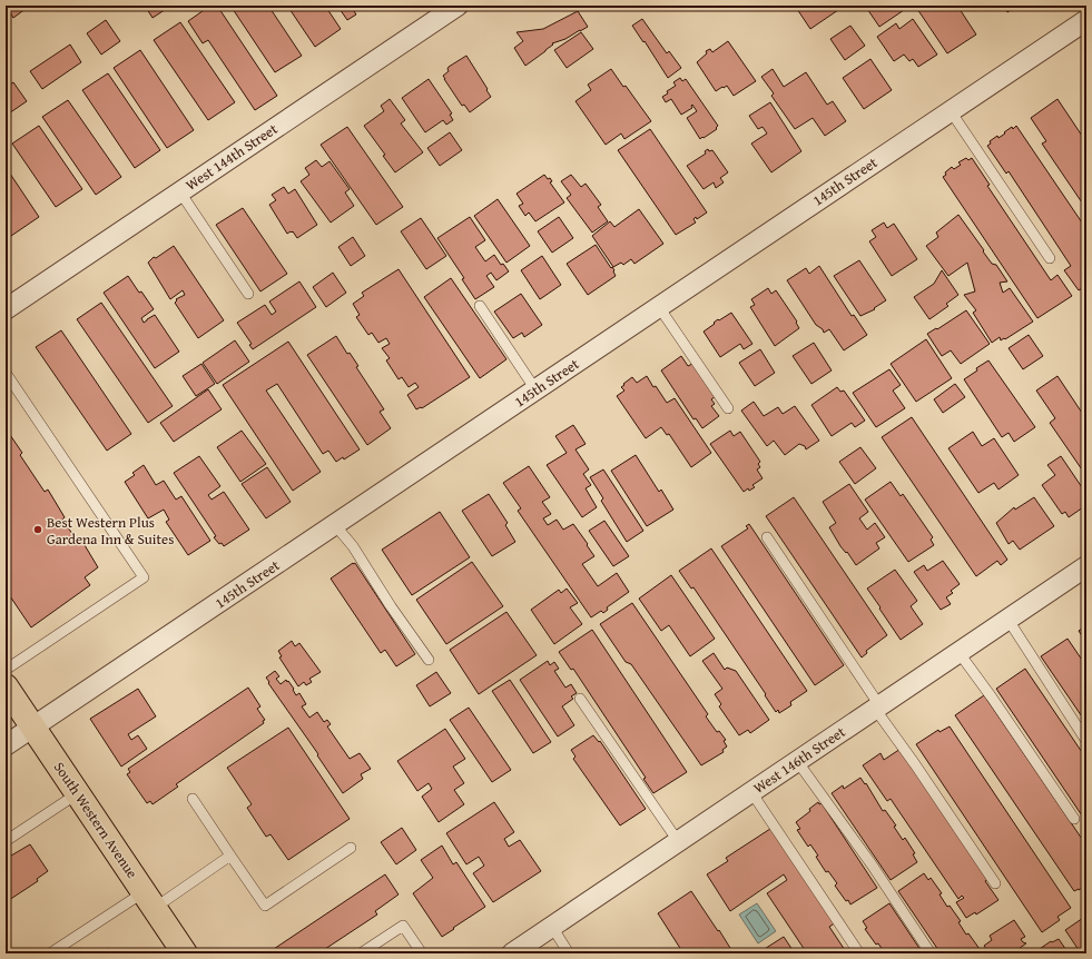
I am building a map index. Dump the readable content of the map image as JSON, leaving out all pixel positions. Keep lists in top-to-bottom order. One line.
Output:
{"streets":{"main road":["South Western Avenue"],"street":["West 144th Street","145th Street","West 146th Street"]},"crossings":[["145th Street","South Western Avenue"]],"places":["Best Western Plus Gardena Inn & Suites"]}
